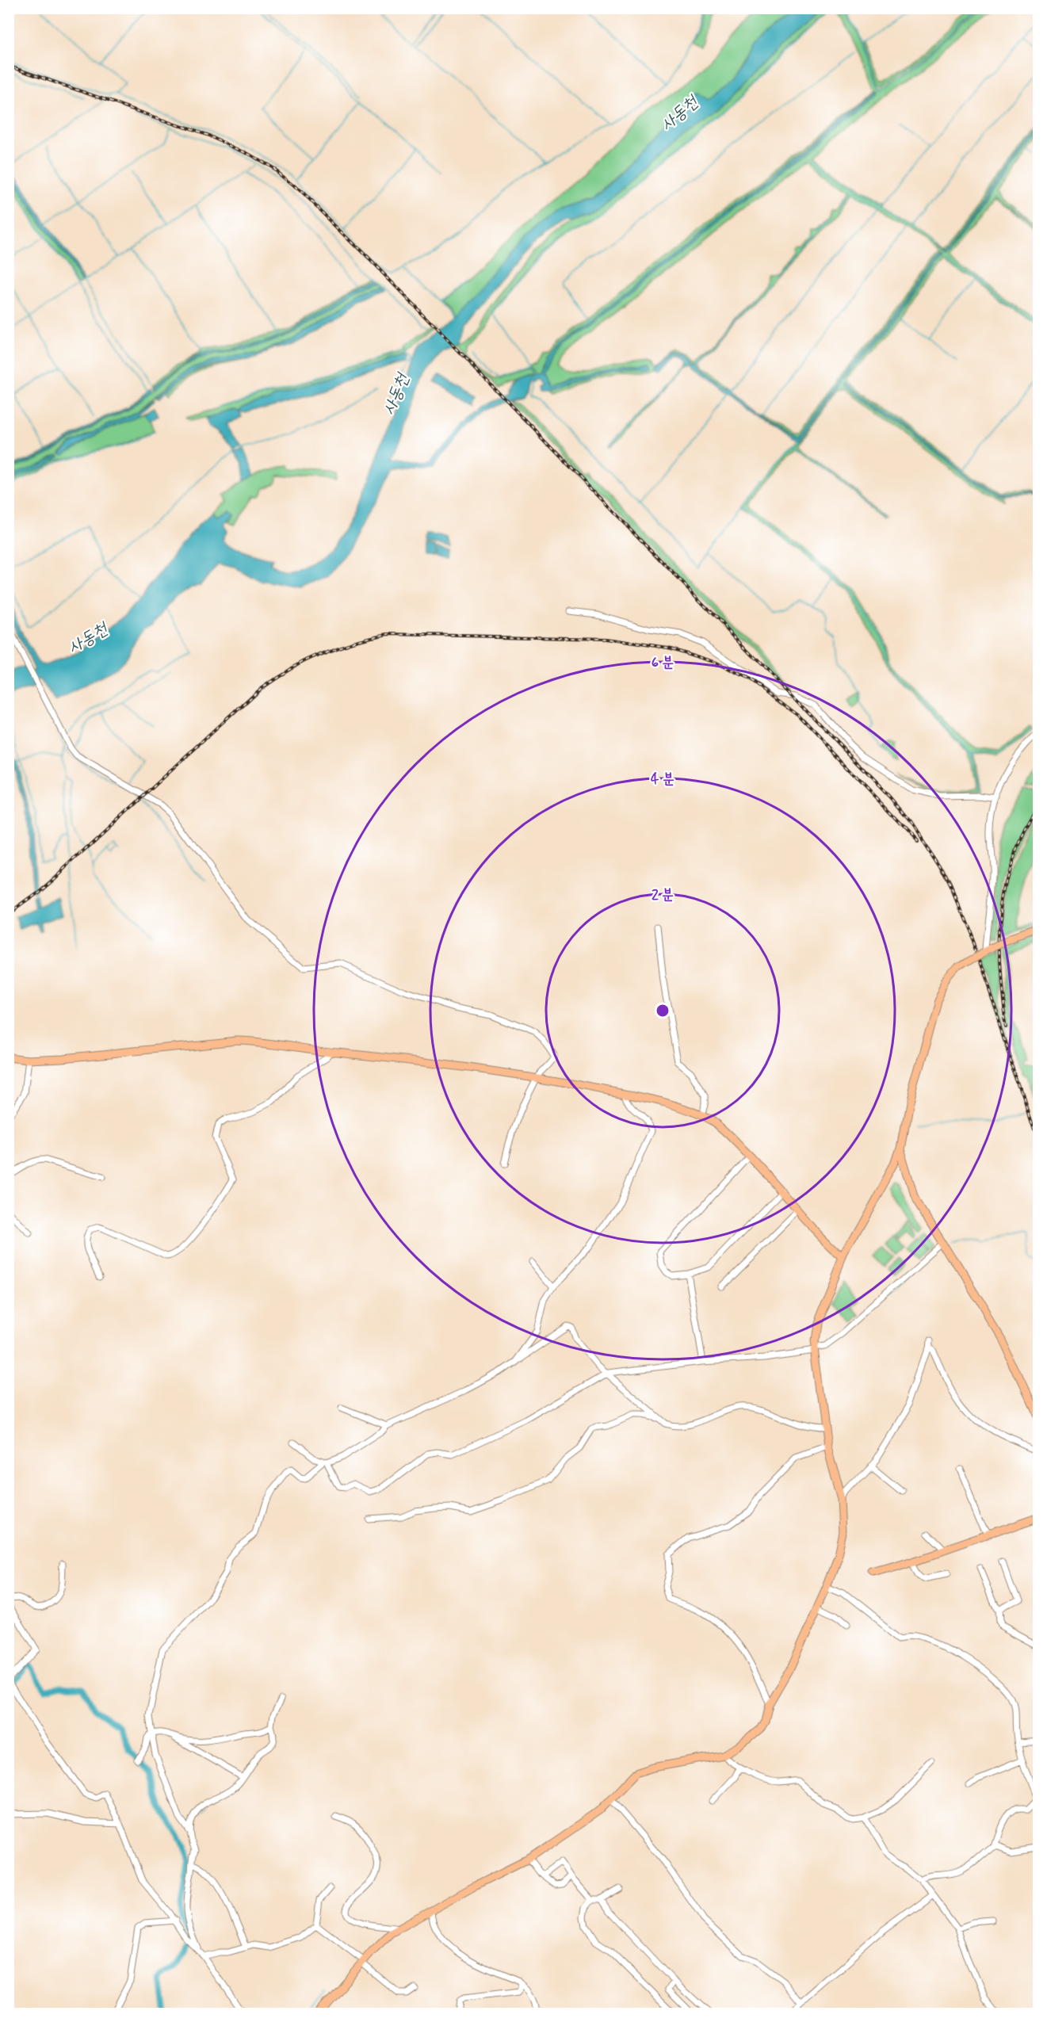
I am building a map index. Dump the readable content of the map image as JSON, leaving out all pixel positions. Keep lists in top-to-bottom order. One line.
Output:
{"water":["사동천"],"rings":["6 분","4 분","2 분"]}
